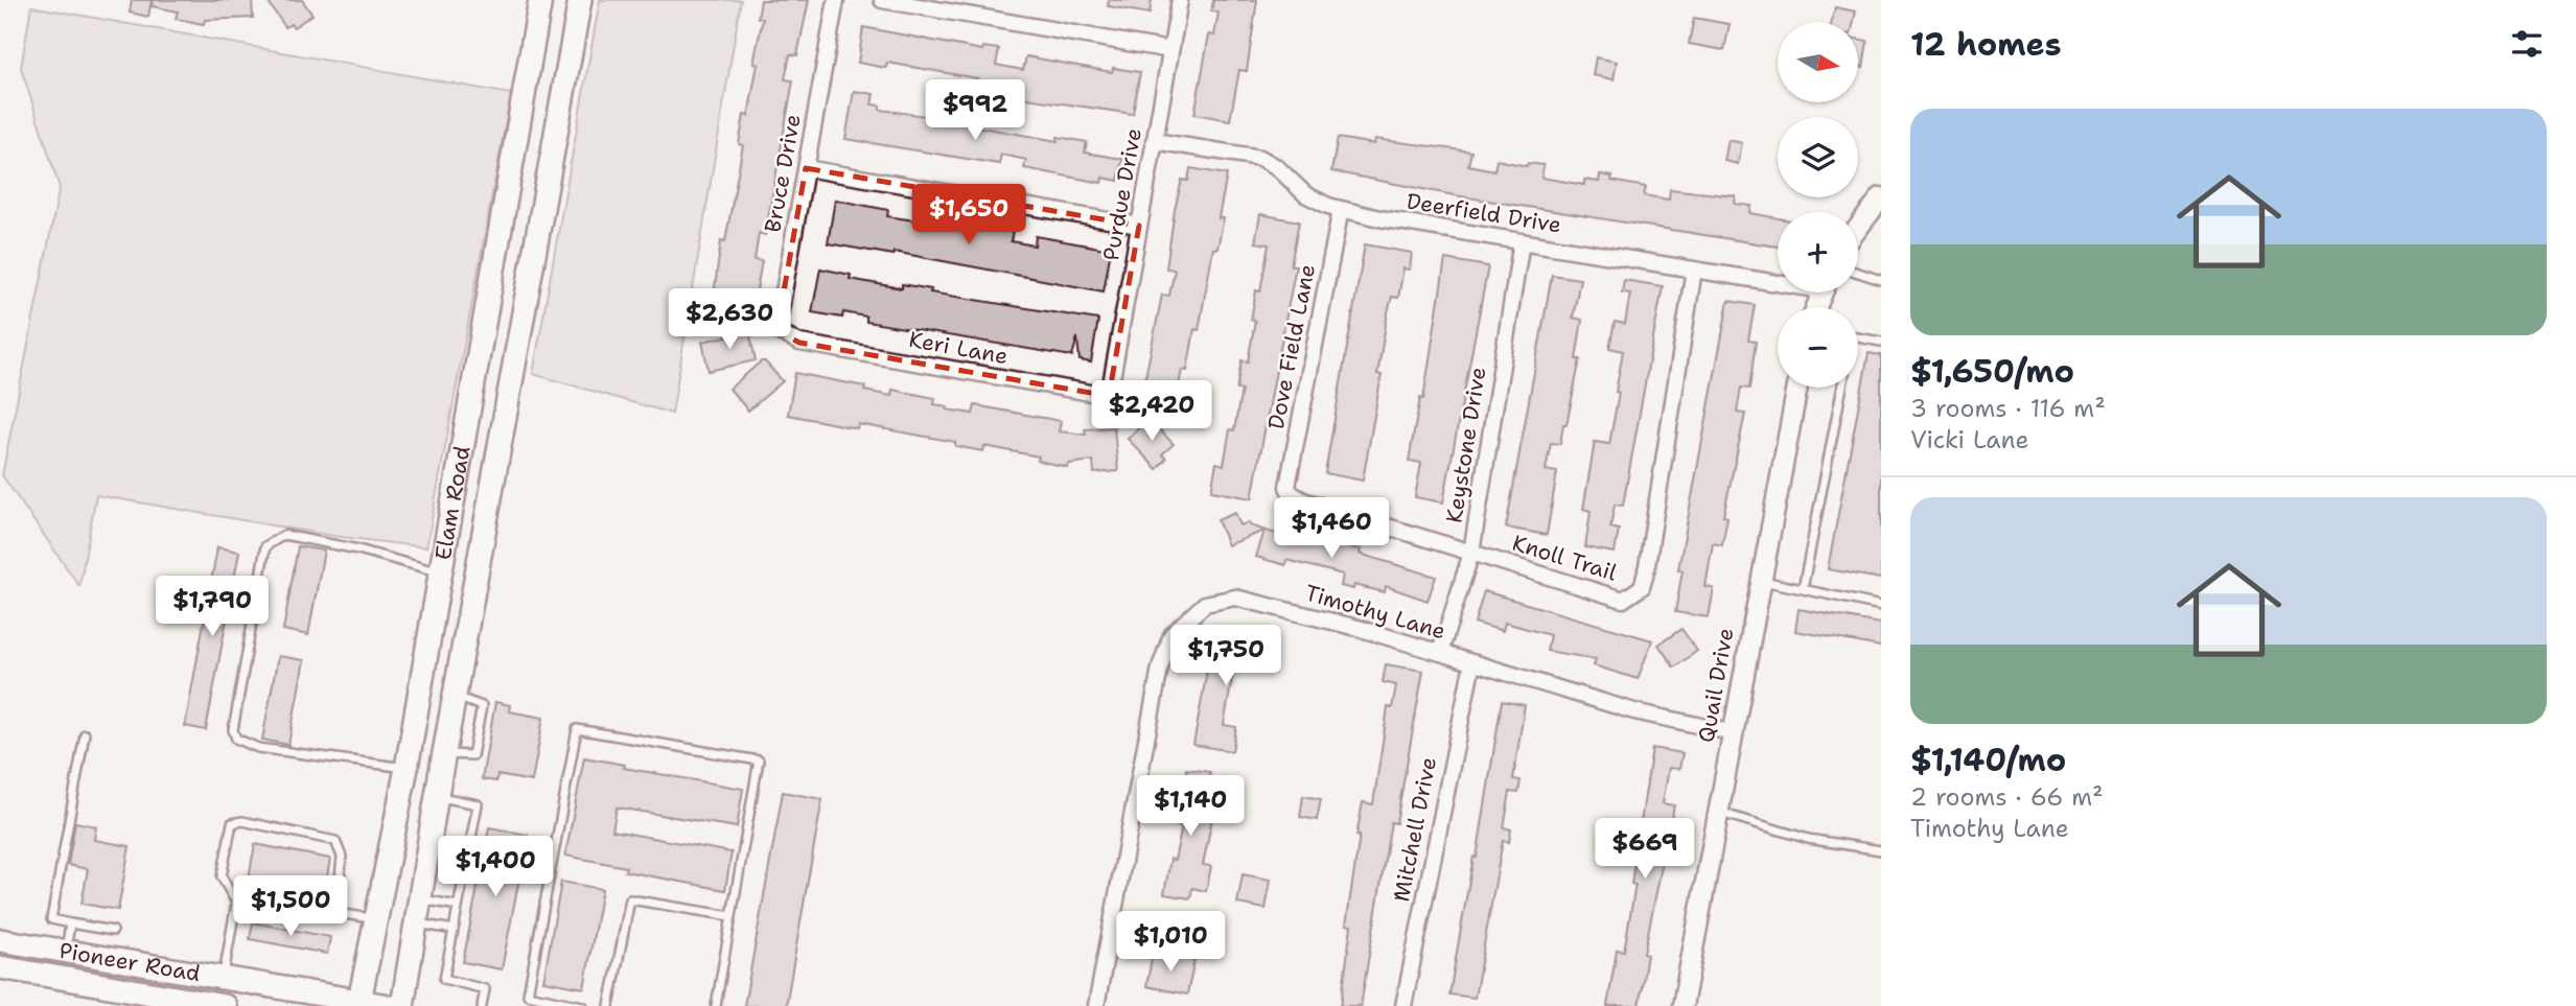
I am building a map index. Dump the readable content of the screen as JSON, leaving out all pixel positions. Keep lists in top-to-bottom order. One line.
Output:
{"streets":{"main road":["Elam Road","Pioneer Road"],"street":["Bruce Drive","Purdue Drive","Deerfield Drive","Dove Field Lane","Keri Lane","Keystone Drive","Knoll Trail","Timothy Lane","Quail Drive","Mitchell Drive"]},"crossings":[["Bruce Drive","Keri Lane"],["Purdue Drive","Deerfield Drive"],["Purdue Drive","Keri Lane"],["Deerfield Drive","Dove Field Lane"],["Deerfield Drive","Keystone Drive"],["Deerfield Drive","Knoll Trail"],["Dove Field Lane","Knoll Trail"],["Keystone Drive","Knoll Trail"],["Keystone Drive","Timothy Lane"],["Elam Road","Pioneer Road"],["Timothy Lane","Quail Drive"],["Timothy Lane","Mitchell Drive"]],"north":"right","page":{"heading":"12 homes","map_buttons":["+","−"],"price":["$992","$1,650","$2,630","$2,420","$1,460","$1,790","$1,750","$1,140","$669","$1,400","$1,500","$1,010"],"list":[{"name":"$1,650/mo","note":"3 rooms · 116 m² · Vicki Lane"},{"name":"$1,140/mo","note":"2 rooms · 66 m² · Timothy Lane"}]}}
